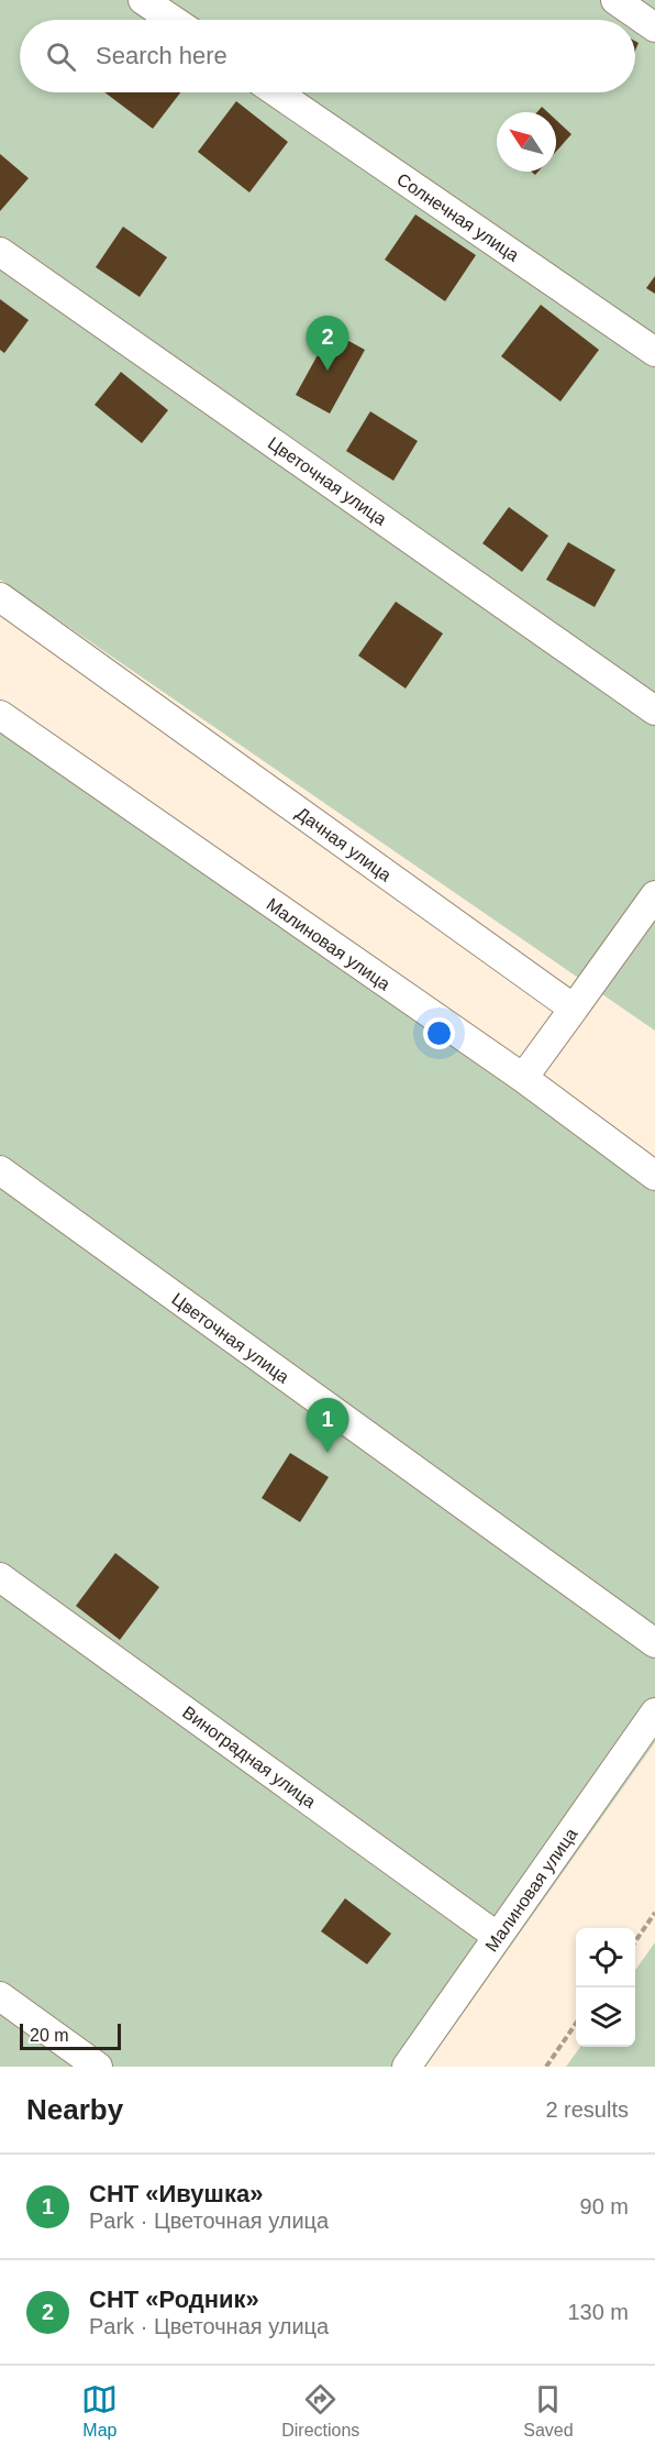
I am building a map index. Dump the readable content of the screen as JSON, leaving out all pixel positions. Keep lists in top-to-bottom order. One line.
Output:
{"streets":{"street":["Солнечная улица","Цветочная улица","Дачная улица","Малиновая улица","Виноградная улица"]},"crossings":[["Малиновая улица","Виноградная улица"]],"scale_bar":"20 m","north":"top left","page":{"search":"Search here","pins":["2","1"],"scale":"20 m","heading":["Nearby","2 results"],"list":[{"mark":"1","name":"СНТ «Ивушка»","note":"Park · Цветочная улица","value":"90 m"},{"mark":"2","name":"СНТ «Родник»","note":"Park · Цветочная улица","value":"130 m"}],"nav":["Map","Directions","Saved"]}}
